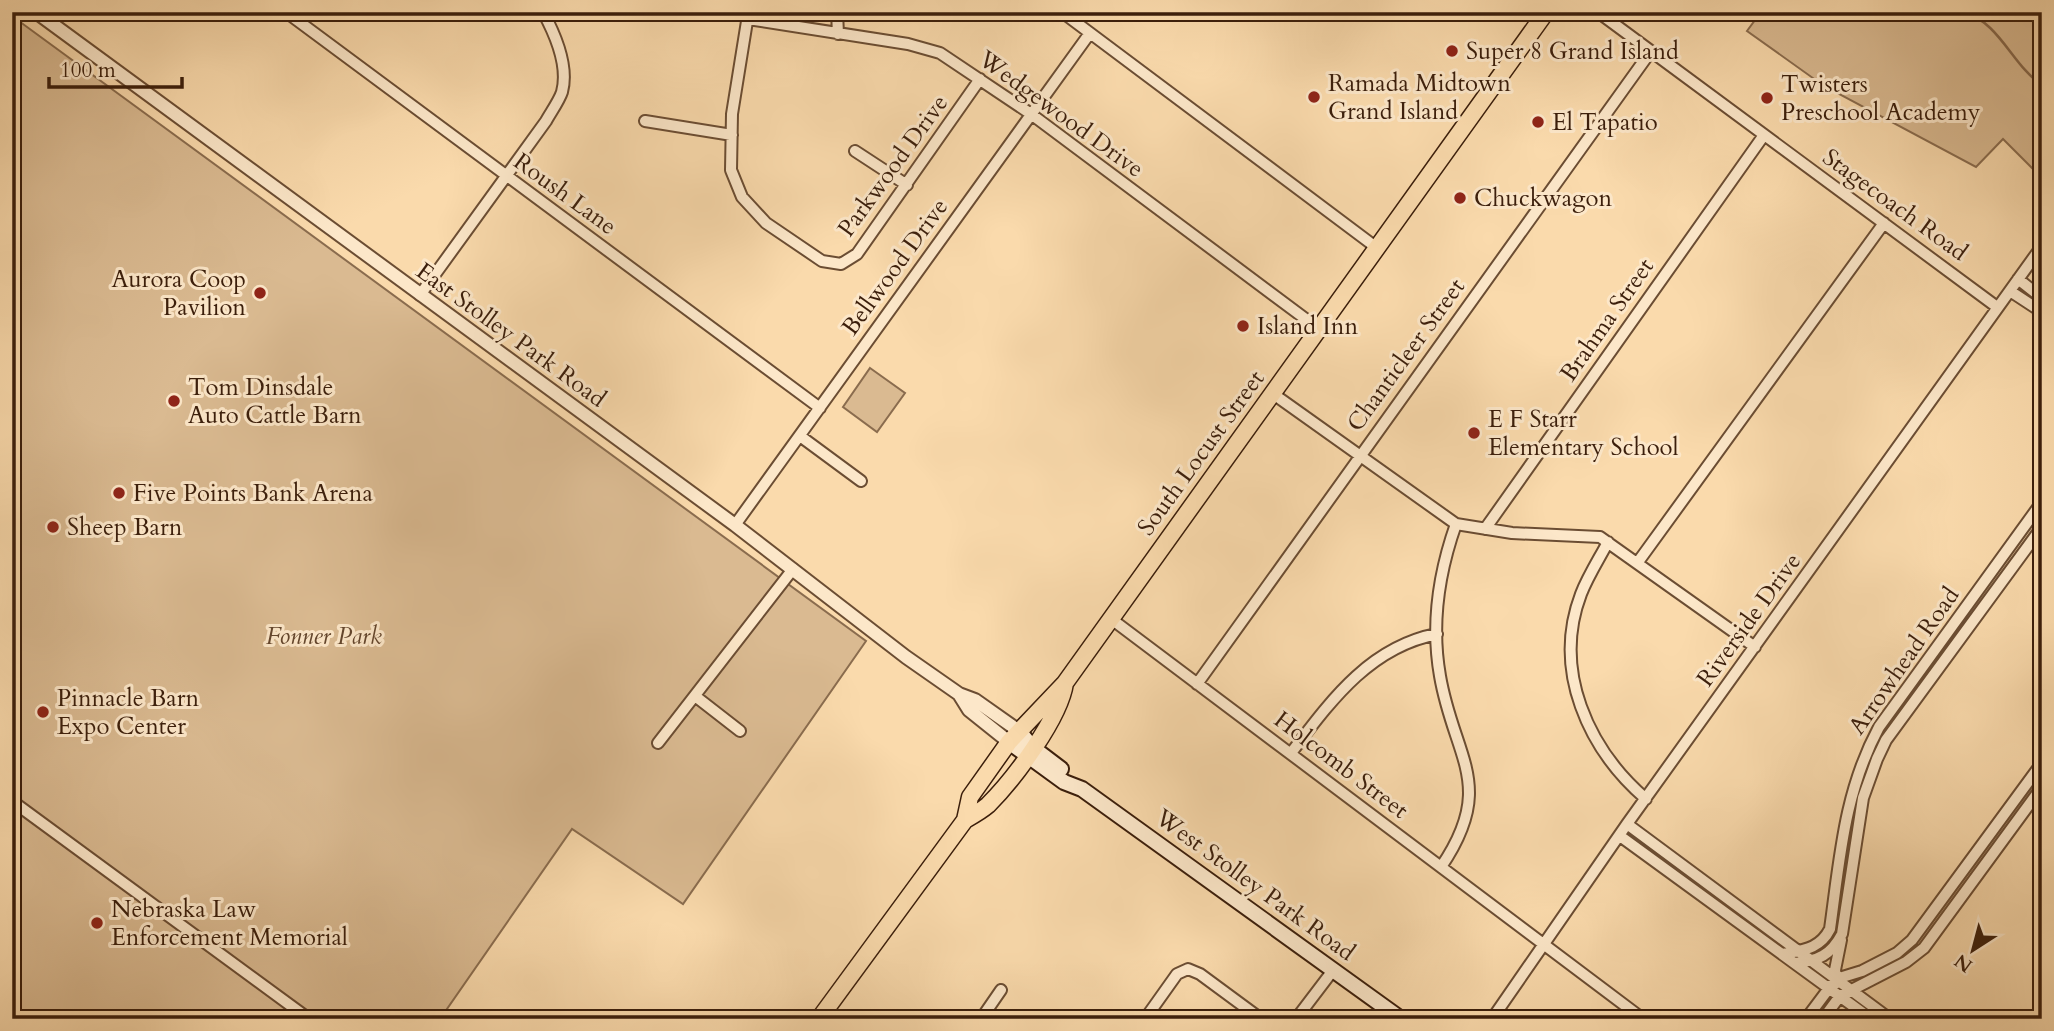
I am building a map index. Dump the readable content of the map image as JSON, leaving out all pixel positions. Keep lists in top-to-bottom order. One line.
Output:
{"streets":{"main road":["South Locust Street","West Stolley Park Road"],"street":["Wedgewood Drive","Parkwood Drive","Roush Lane","Stagecoach Road","Bellwood Drive","Brahma Street","East Stolley Park Road","Chanticleer Street","Riverside Drive","Arrowhead Road","Holcomb Street"]},"crossings":[["Wedgewood Drive","Parkwood Drive"],["Wedgewood Drive","Bellwood Drive"],["Wedgewood Drive","South Locust Street"],["Roush Lane","Bellwood Drive"],["Stagecoach Road","Brahma Street"],["Stagecoach Road","Chanticleer Street"],["Stagecoach Road","Riverside Drive"],["Bellwood Drive","East Stolley Park Road"],["East Stolley Park Road","South Locust Street"],["East Stolley Park Road","West Stolley Park Road"],["Chanticleer Street","Holcomb Street"],["South Locust Street","Holcomb Street"],["South Locust Street","West Stolley Park Road"],["Riverside Drive","Holcomb Street"]],"parks":["Fonner Park"],"places":["Super 8 Grand Island","Ramada Midtown Grand Island","Twisters Preschool Academy","El Tapatio","Chuckwagon","Aurora Coop Pavilion","Island Inn","Tom Dinsdale Auto Cattle Barn","E F Starr Elementary School","Five Points Bank Arena","Sheep Barn","Pinnacle Barn Expo Center","Nebraska Law Enforcement Memorial"],"scale_bar":"100 m","north":"bottom left"}
